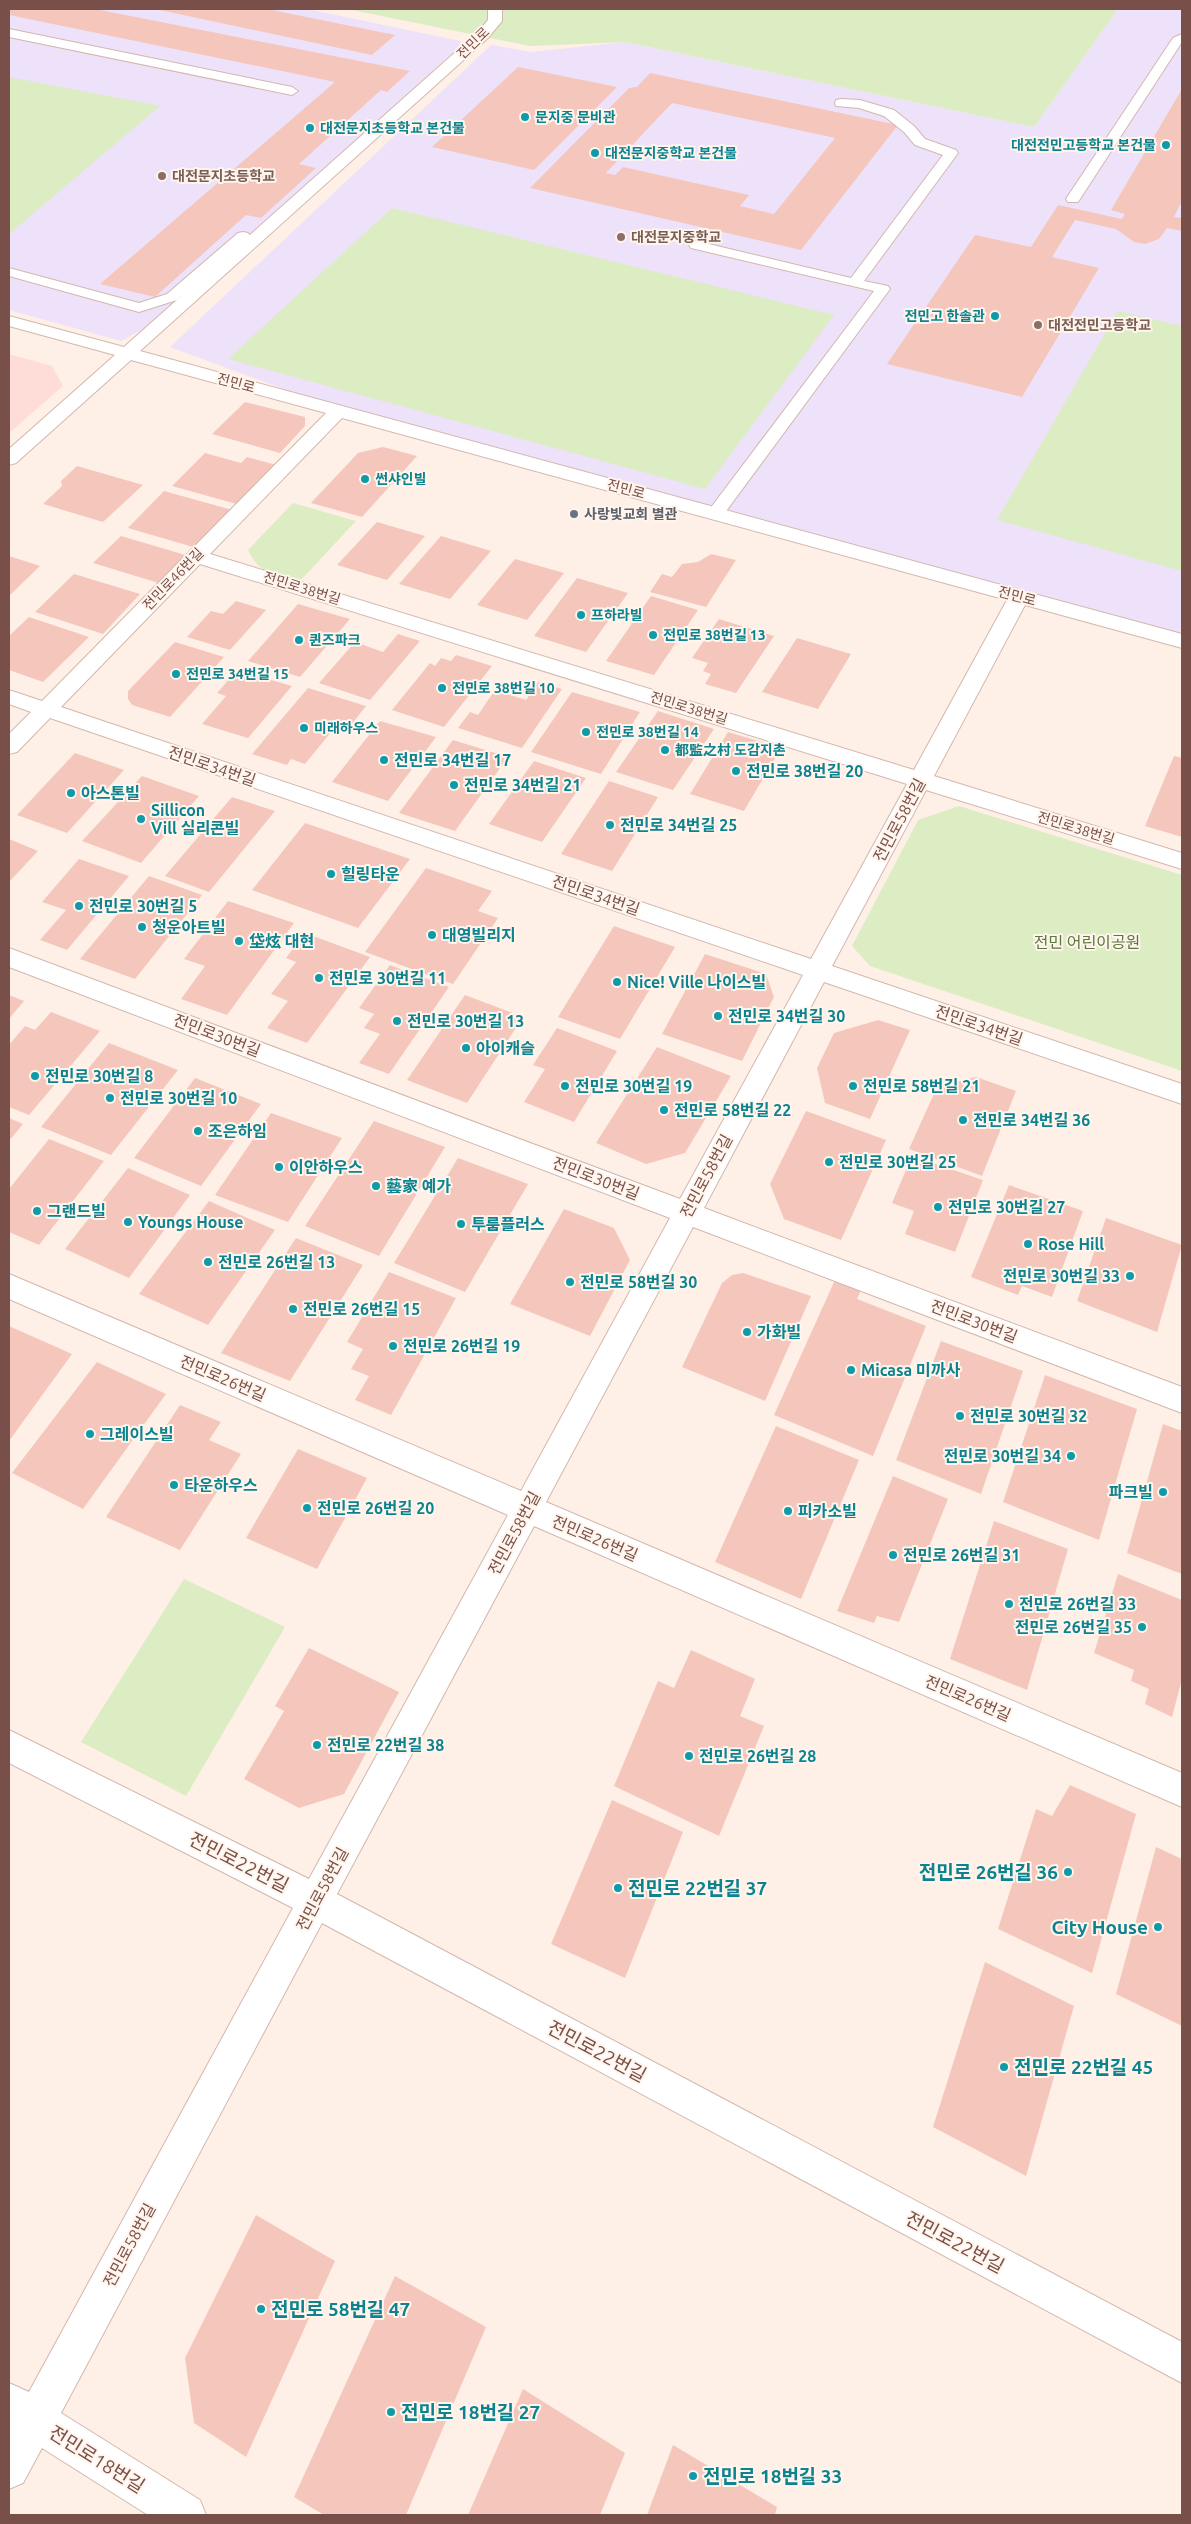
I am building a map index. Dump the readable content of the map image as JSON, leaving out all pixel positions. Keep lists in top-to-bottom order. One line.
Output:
{"streets":{"street":["전민로","전민로46번길","전민로38번길","전민로34번길","전민로58번길","전민로30번길","전민로26번길","전민로22번길","전민로18번길"]},"crossings":[["전민로","전민로46번길"],["전민로","전민로58번길"],["전민로46번길","전민로38번길"],["전민로46번길","전민로34번길"],["전민로38번길","전민로58번길"],["전민로34번길","전민로58번길"],["전민로58번길","전민로30번길"],["전민로58번길","전민로26번길"],["전민로58번길","전민로22번길"],["전민로58번길","전민로18번길"]],"parks":["전민 어린이공원"],"places":["문지중 문비관","대전문지초등학교 본건물","대전전민고등학교 본건물","대전문지중학교 본건물","대전문지초등학교","대전문지중학교","전민고 한솔관","대전전민고등학교","썬샤인빌","사랑빛교회 별관","프하라빌","전민로 38번길 13","퀸즈파크","전민로 34번길 15","전민로 38번길 10","미래하우스","전민로 38번길 14","都監之村 도감지촌","전민로 34번길 17","전민로 38번길 20","전민로 34번길 21","아스톤빌","Sillicon Vill 실리콘빌","전민로 34번길 25","힐링타운","전민로 30번길 5","청운아트빌","대영빌리지","垈炫 대현","전민로 30번길 11","Nice! Ville 나이스빌","전민로 34번길 30","전민로 30번길 13","아이캐슬","전민로 30번길 8","전민로 30번길 19","전민로 58번길 21","전민로 30번길 10","전민로 58번길 22","전민로 34번길 36","조은하임","전민로 30번길 25","이안하우스","藝家 예가","전민로 30번길 27","그랜드빌","Youngs House","투룸플러스","Rose Hill","전민로 26번길 13","전민로 30번길 33","전민로 58번길 30","전민로 26번길 15","가화빌","전민로 26번길 19","Micasa 미까사","전민로 30번길 32","그레이스빌","전민로 30번길 34","타운하우스","파크빌","전민로 26번길 20","피카소빌","전민로 26번길 31","전민로 26번길 33","전민로 26번길 35","전민로 22번길 38","전민로 26번길 28","전민로 26번길 36","전민로 22번길 37","City House","전민로 22번길 45","전민로 58번길 47","전민로 18번길 27","전민로 18번길 33"]}
